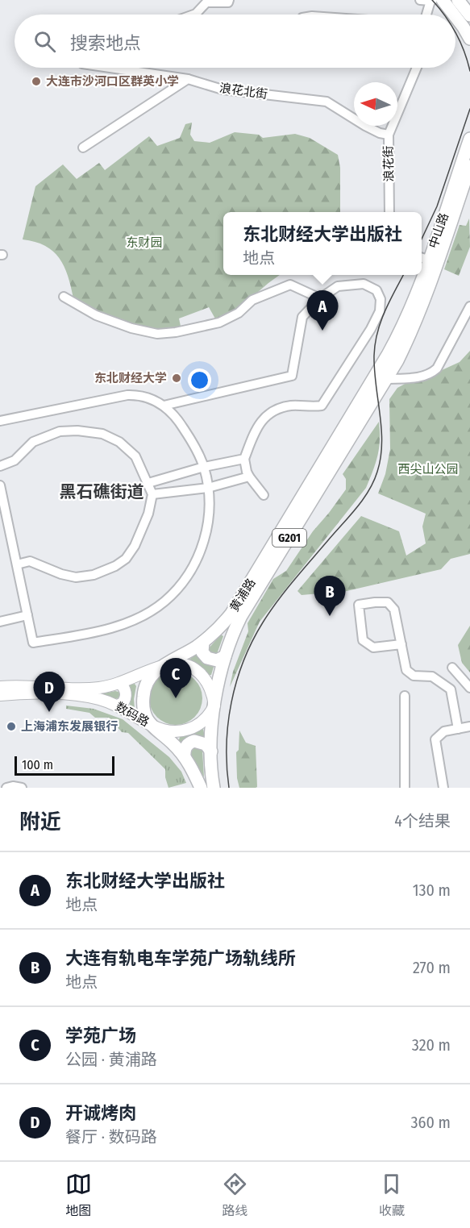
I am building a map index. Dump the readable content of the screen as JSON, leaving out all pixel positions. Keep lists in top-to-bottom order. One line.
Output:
{"streets":{"highway":["中山路","G201","黄浦路"],"main road":["数码路"],"street":["浪花北街","浪花街"]},"crossings":[["浪花北街","浪花街"],["中山路","黄浦路"],["黄浦路","数码路"]],"districts":["黑石礁街道"],"parks":["东财园","西尖山公园"],"places":["大连市沙河口区群英小学","东北财经大学","上海浦东发展银行"],"scale_bar":"100 m","north":"left","page":{"search":"搜索地点","popup":["东北财经大学出版社","地点"],"pins":["A","B","C","D"],"scale":"100 m","heading":["附近","4个结果"],"list":[{"mark":"A","name":"东北财经大学出版社","note":"地点","value":"130 m"},{"mark":"B","name":"大连有轨电车学苑广场轨线所","note":"地点","value":"270 m"},{"mark":"C","name":"学苑广场","note":"公园 · 黄浦路","value":"320 m"},{"mark":"D","name":"开诚烤肉","note":"餐厅 · 数码路","value":"360 m"}],"nav":["地图","路线","收藏"]}}
